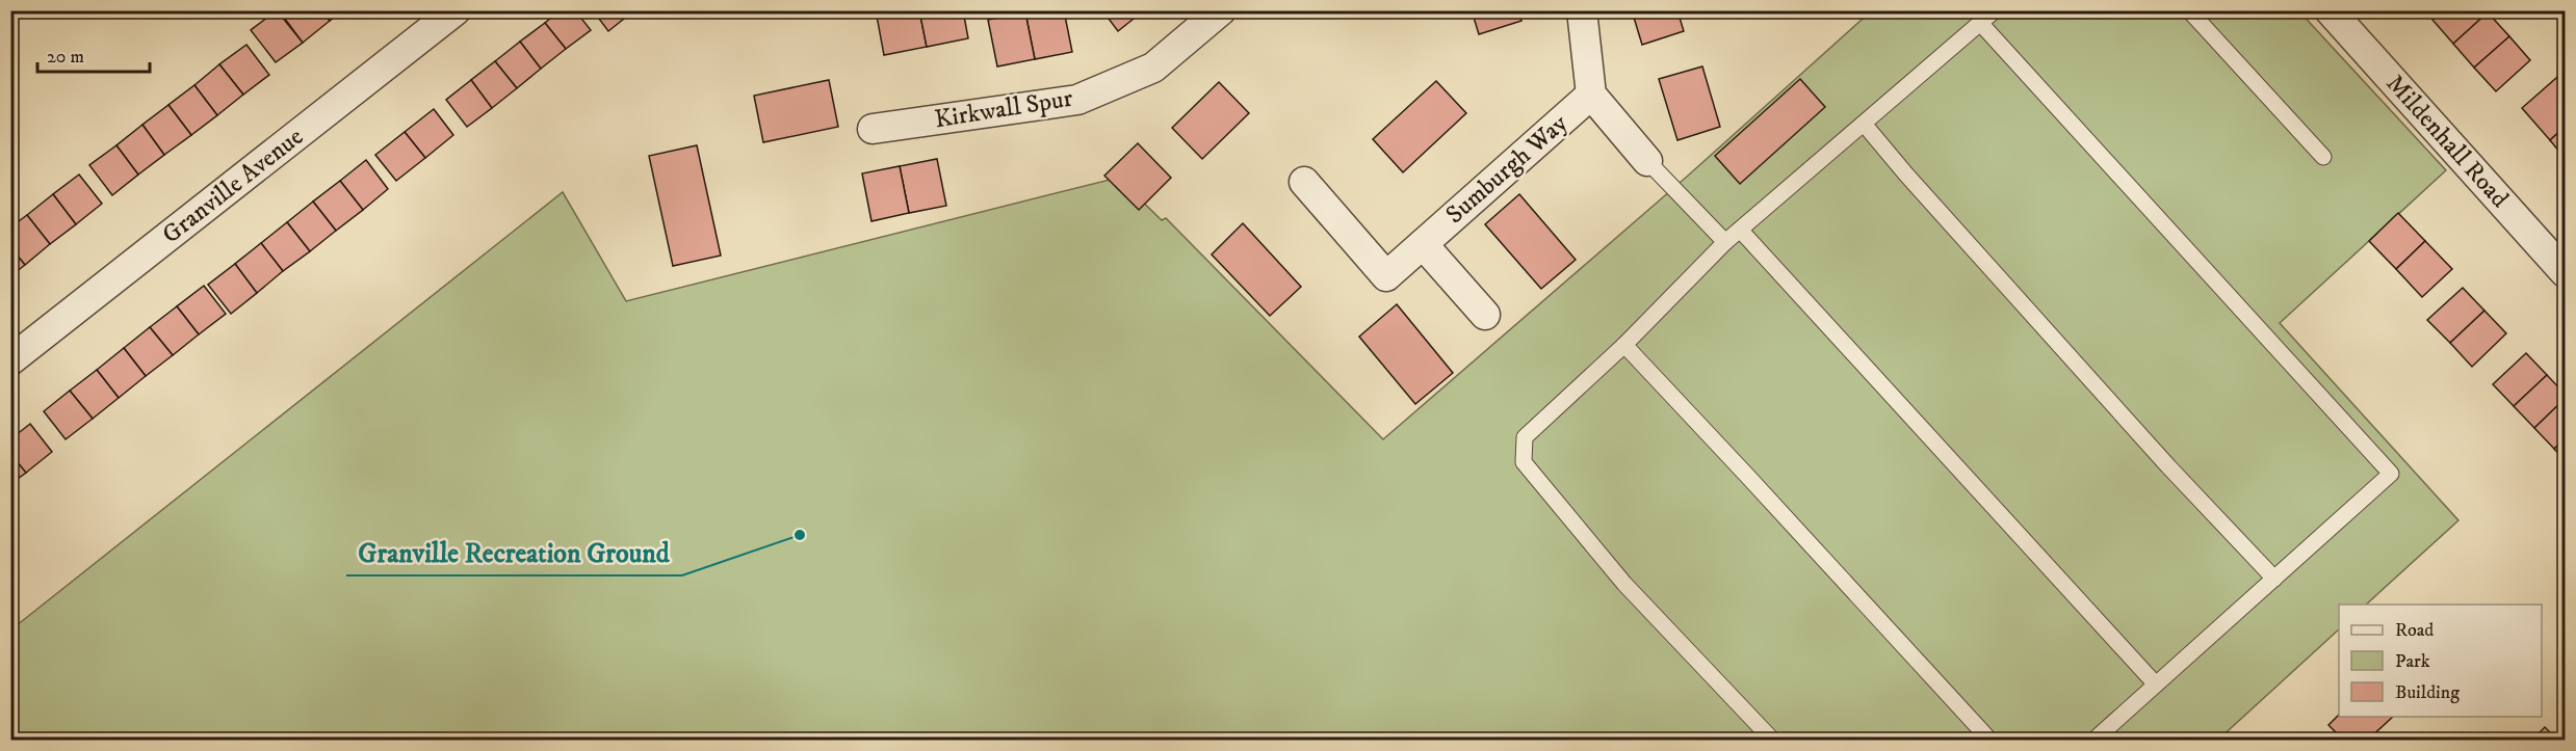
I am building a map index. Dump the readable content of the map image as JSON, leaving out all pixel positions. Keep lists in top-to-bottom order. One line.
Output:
{"streets":{"street":["Kirkwall Spur","Mildenhall Road","Sumburgh Way","Granville Avenue"]},"places":["Granville Recreation Ground"],"legend":["Road","Park","Building"],"scale_bar":"20 m"}
